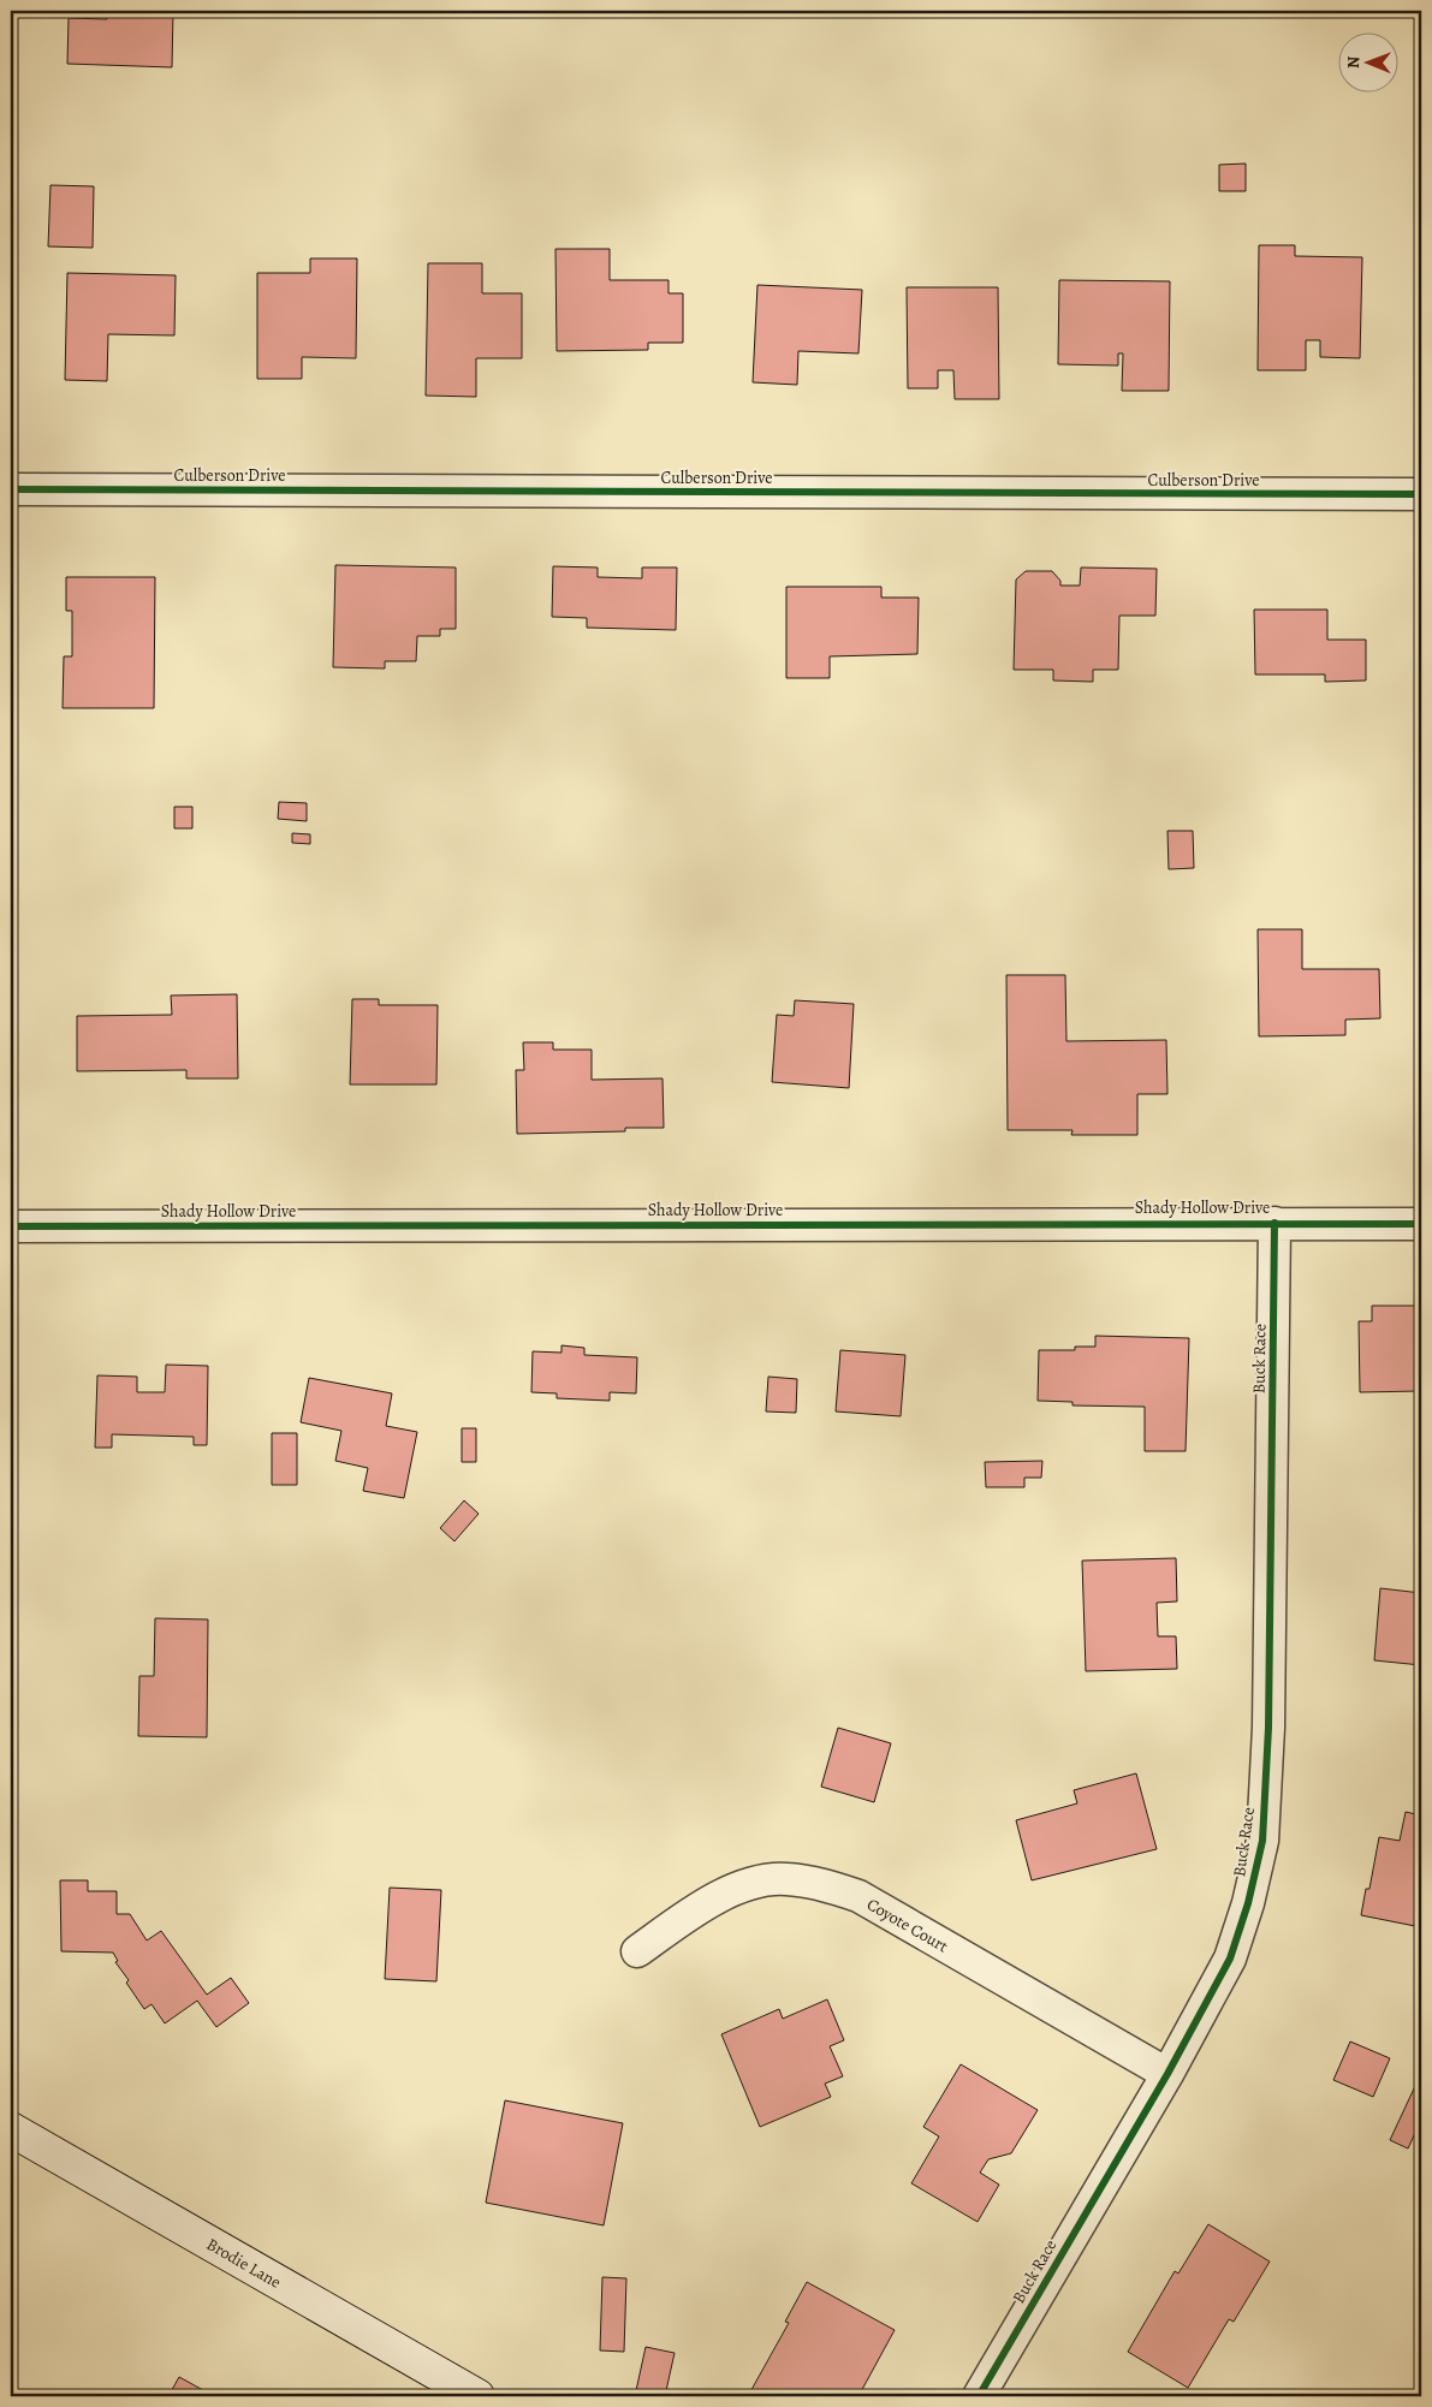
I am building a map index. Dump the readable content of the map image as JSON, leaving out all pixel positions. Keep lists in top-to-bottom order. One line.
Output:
{"streets":{"main road":["Brodie Lane"],"street":["Culberson Drive","Shady Hollow Drive","Buck Race","Coyote Court"]},"crossings":[["Shady Hollow Drive","Buck Race"],["Buck Race","Coyote Court"]],"north":"left"}
